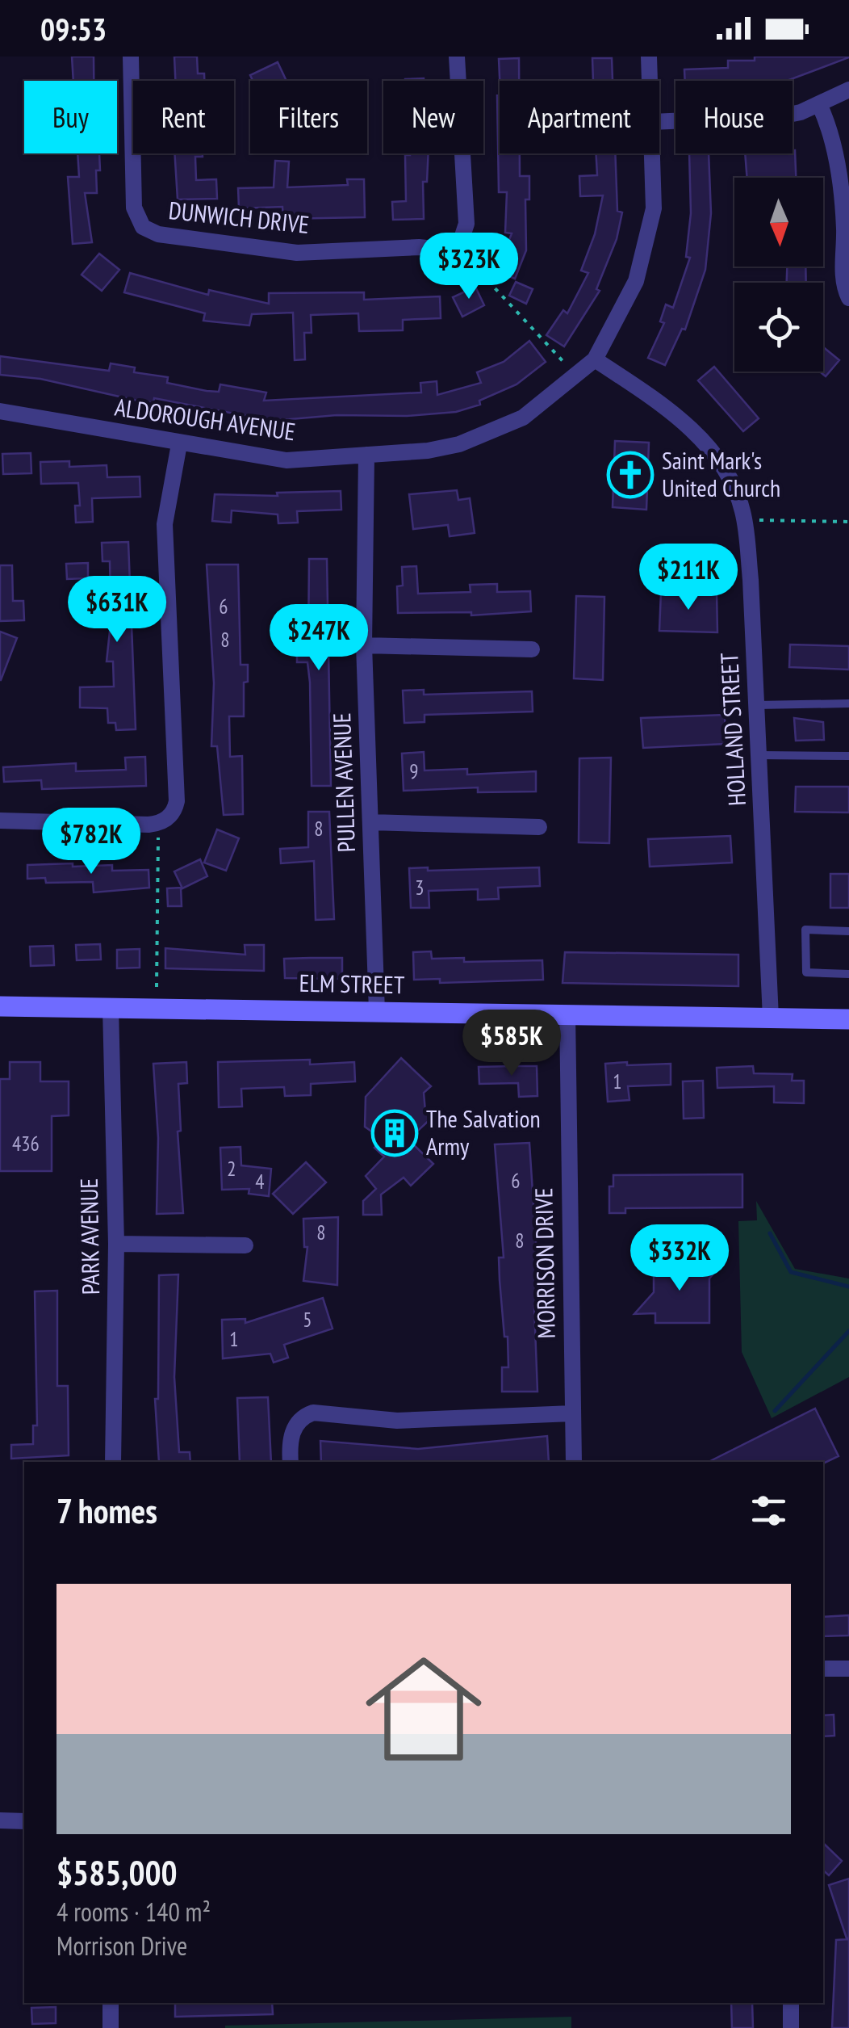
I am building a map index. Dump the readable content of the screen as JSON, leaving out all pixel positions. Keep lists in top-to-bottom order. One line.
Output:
{"streets":{"main road":["ELM STREET"],"street":["DUNWICH DRIVE","ALDOROUGH AVENUE","HOLLAND STREET","PULLEN AVENUE","PARK AVENUE","MORRISON DRIVE"]},"crossings":[["ALDOROUGH AVENUE","HOLLAND STREET"],["ALDOROUGH AVENUE","PULLEN AVENUE"],["HOLLAND STREET","ELM STREET"],["PULLEN AVENUE","ELM STREET"],["ELM STREET","PARK AVENUE"],["ELM STREET","MORRISON DRIVE"]],"places":{"church":["Saint Mark's United Church"],"building":["The Salvation Army"]},"house_numbers":["6","8","9","8","3","1","436","2","6","4","8","8","5","1"],"north":"bottom","page":{"status":"09:53","chip":["Buy","Rent","Filters","New","Apartment","House"],"price":["$323K","$211K","$631K","$247K","$782K","$585K","$332K"],"heading":"7 homes","list":[{"name":"$585,000","note":"4 rooms · 140 m² · Morrison Drive"}]}}
